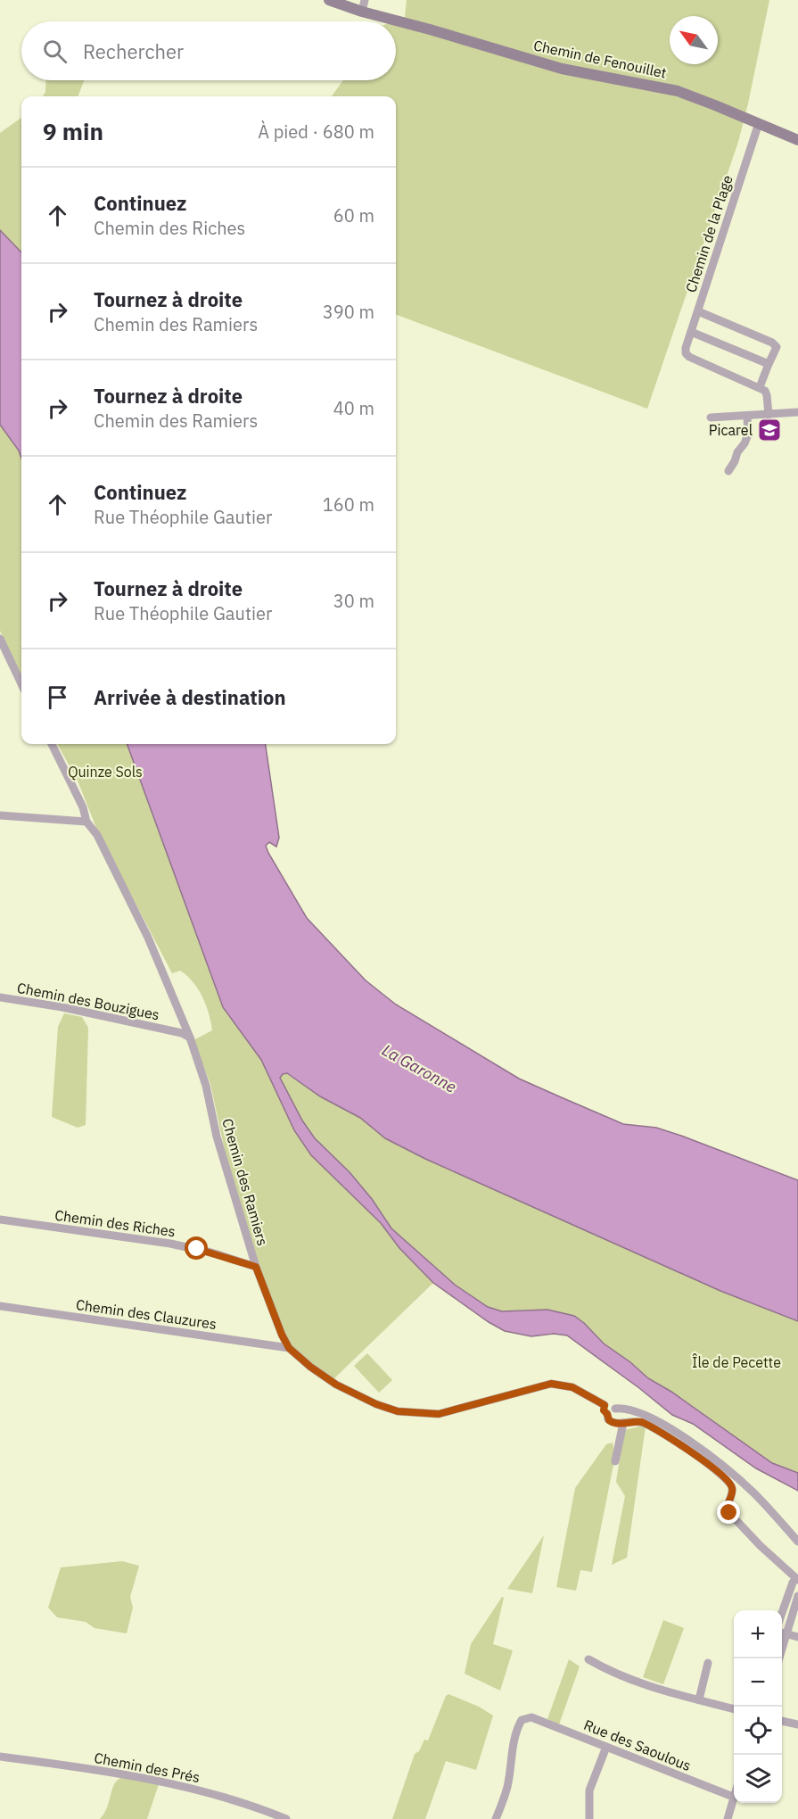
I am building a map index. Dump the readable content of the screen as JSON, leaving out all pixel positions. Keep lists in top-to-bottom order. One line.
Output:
{"streets":{"street":["Chemin de Fenouillet","Chemin de la Plage","Chemin des Bouzigues","Chemin des Ramiers","Chemin des Riches","Chemin des Clauzures","Rue des Saoulous","Chemin des Prés"]},"crossings":[["Chemin de Fenouillet","Chemin de la Plage"],["Chemin des Bouzigues","Chemin des Ramiers"],["Chemin des Ramiers","Chemin des Riches"],["Chemin des Ramiers","Chemin des Clauzures"]],"water":["La Garonne"],"parks":["Quinze Sols","Île de Pecette"],"places":{"school or university":["Picarel"]},"north":"top left","page":{"search":"Rechercher","heading":["9 min","À pied · 680 m"],"list":[["Continuez","Chemin des Riches","60 m"],["Tournez à droite","Chemin des Ramiers","390 m"],["Tournez à droite","Chemin des Ramiers","40 m"],["Continuez","Rue Théophile Gautier","160 m"],["Tournez à droite","Rue Théophile Gautier","30 m"],"Arrivée à destination"],"map_buttons":["+","−"]}}
